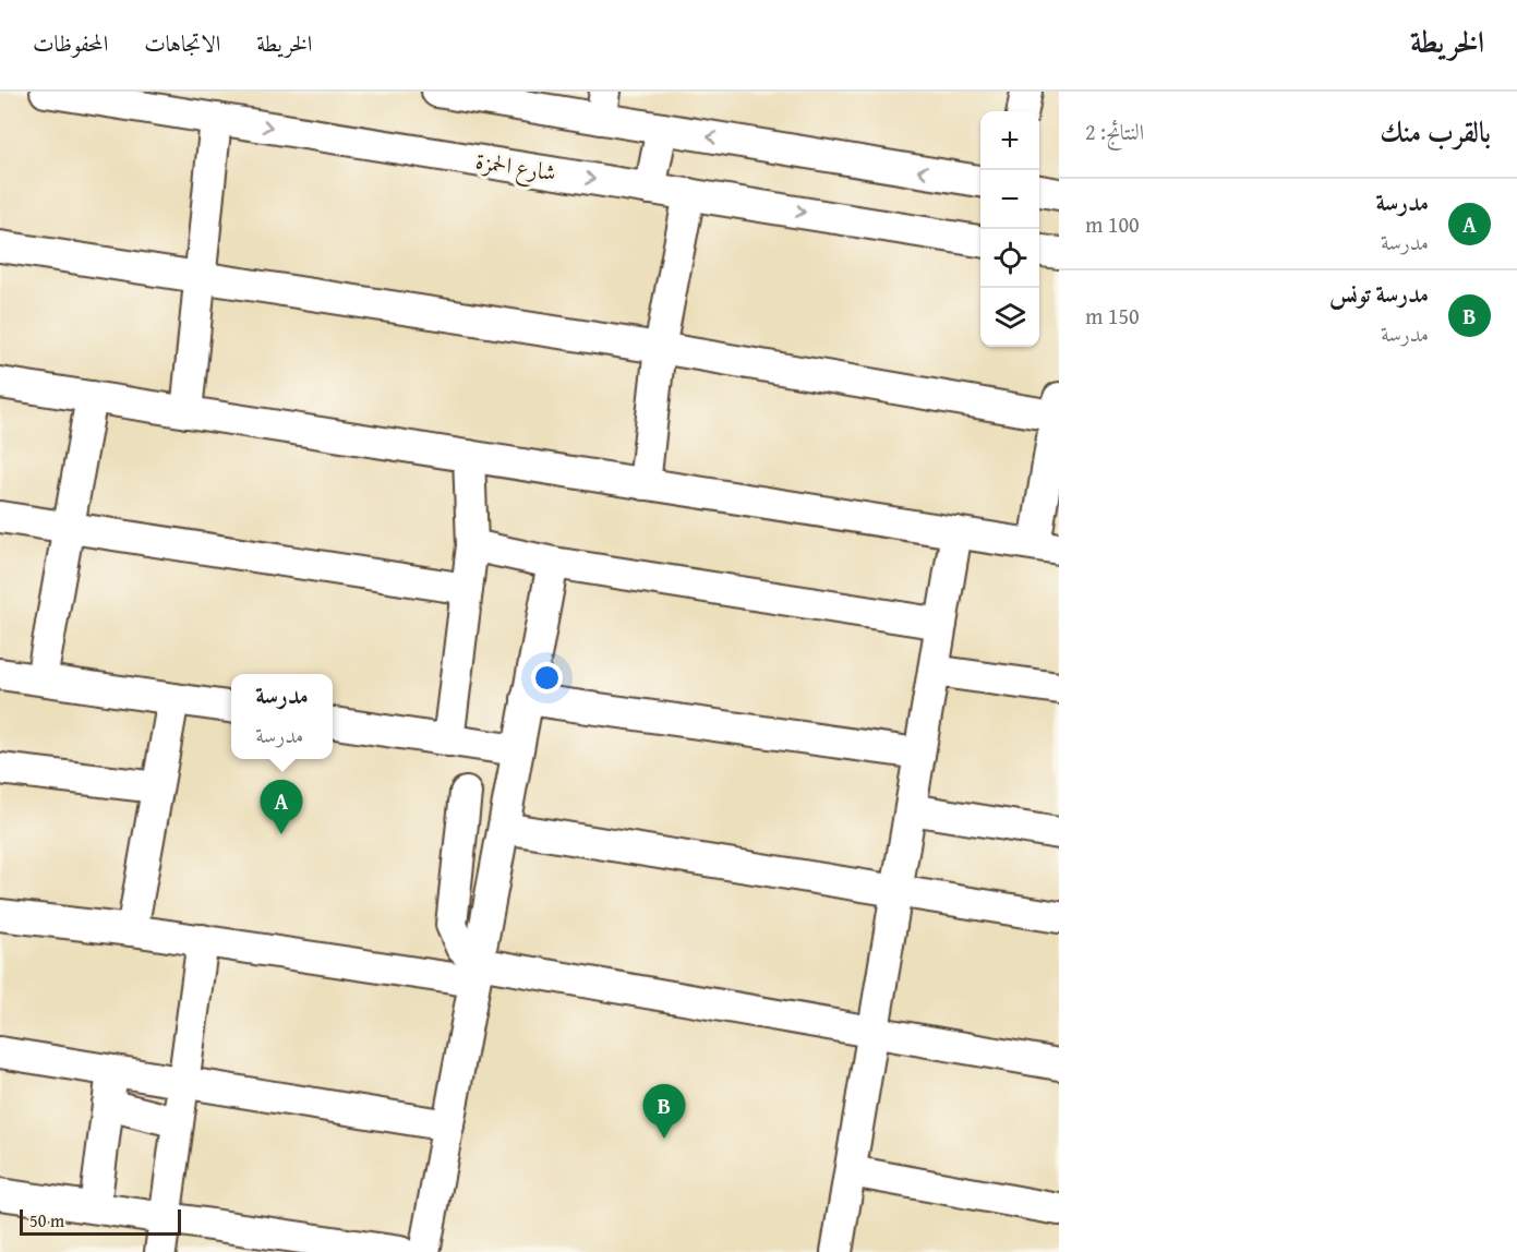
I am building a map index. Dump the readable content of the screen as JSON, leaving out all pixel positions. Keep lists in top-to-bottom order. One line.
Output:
{"streets":{"street":["شارع الحمزة"]},"scale_bar":"50 m","page":{"header":"الخريطة","nav":["الخريطة","الاتجاهات","المحفوظات"],"heading":["بالقرب منك","النتائج: 2"],"map_buttons":["+","−"],"list":[{"mark":"A","name":"مدرسة","note":"مدرسة","value":"100 m"},{"mark":"B","name":"مدرسة تونس","note":"مدرسة","value":"150 m"}],"popup":["مدرسة","مدرسة"],"pins":["A","B"],"scale":"50 m"}}
